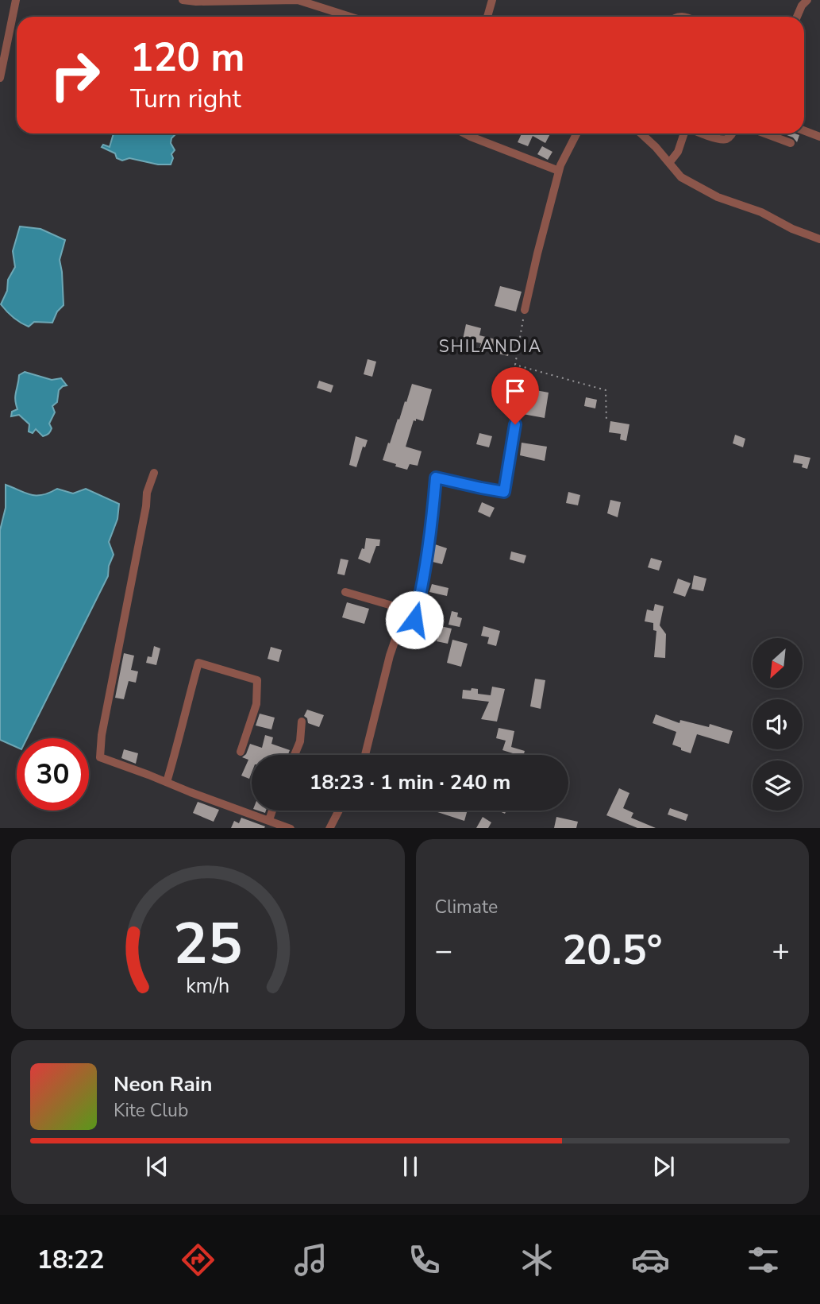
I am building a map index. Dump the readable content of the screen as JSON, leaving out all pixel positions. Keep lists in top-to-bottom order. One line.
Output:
{"districts":["SHILANDIA"],"north":"bottom left","page":{"turn":["120 m","Turn right"],"limit":"30","trip":"18:23 · 1 min · 240 m","tile":"Climate","heat":["−","20.5°","+"],"song":["Neon Rain","Kite Club"],"tabs":"18:22","gauge":["25","km/h"]}}
